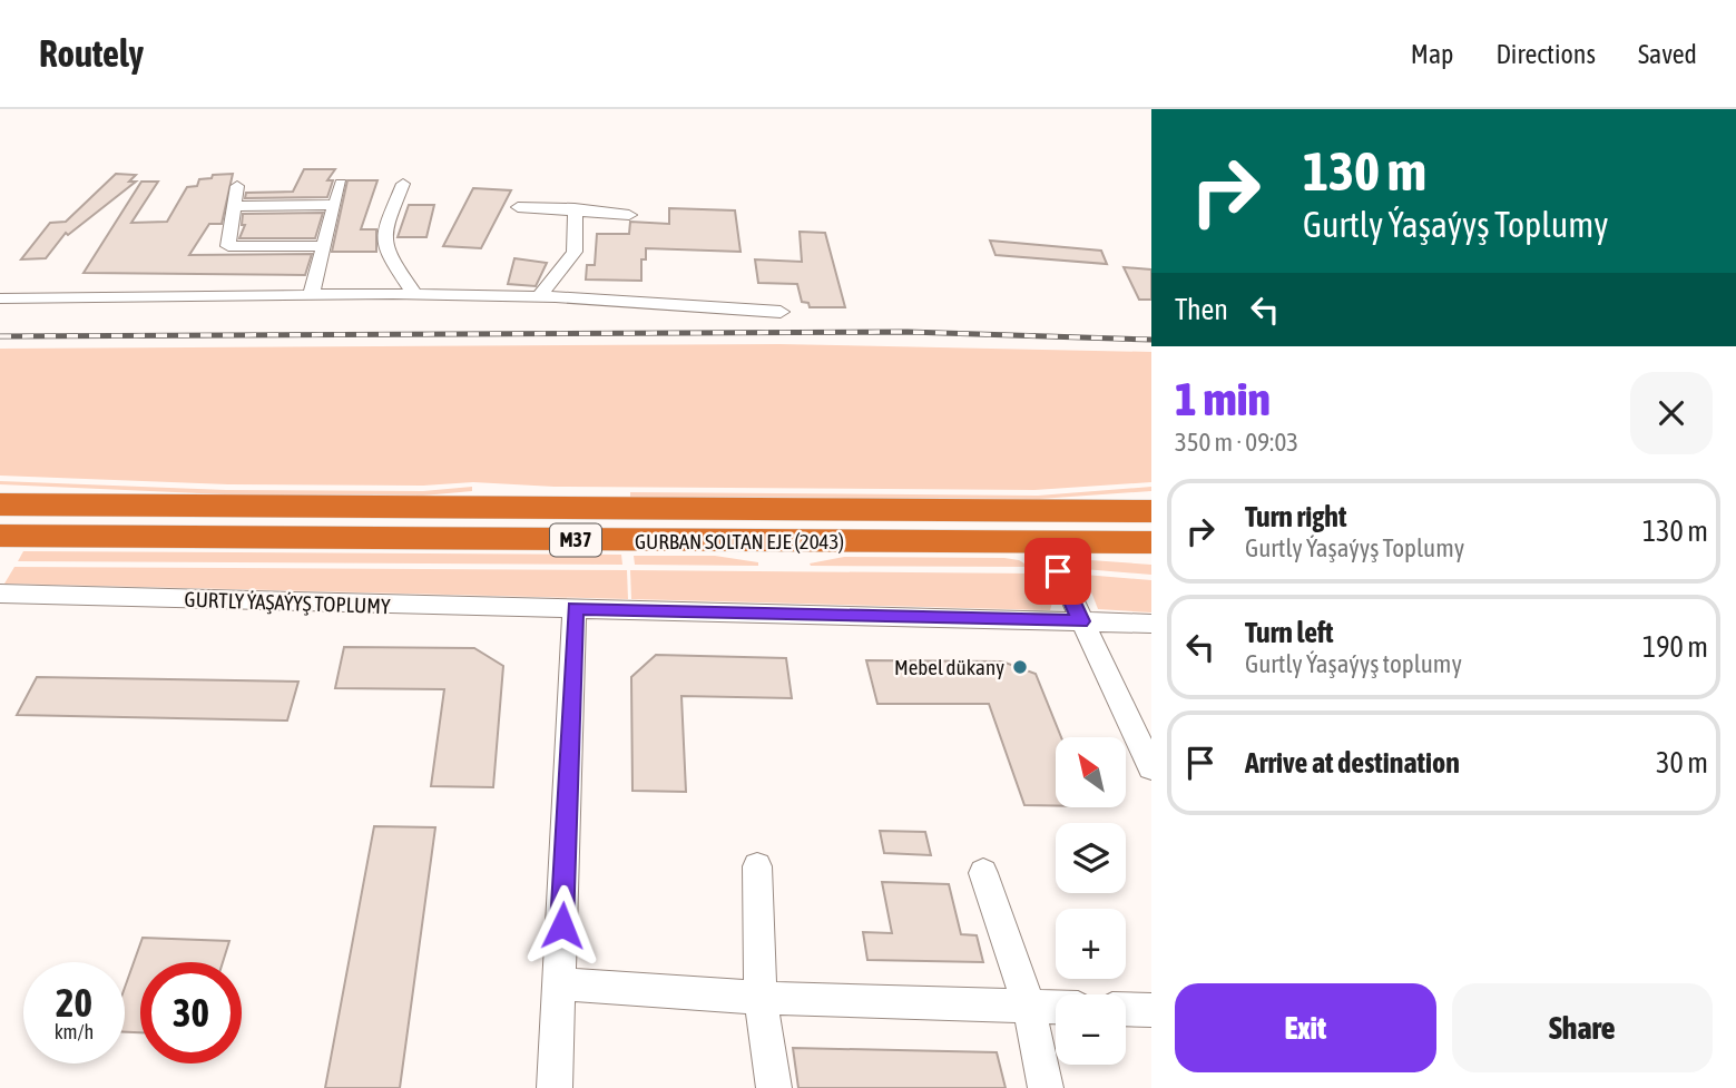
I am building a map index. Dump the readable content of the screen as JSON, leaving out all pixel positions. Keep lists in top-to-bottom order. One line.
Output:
{"streets":{"highway":["M37","GURBAN SOLTAN EJE (2043)"],"street":["GURTLY ÝAŞAÝYŞ TOPLUMY"]},"places":["Mebel dükany"],"north":"top left","page":{"header":"Routely","nav":["Map","Directions","Saved"],"turn":["130 m","Gurtly Ýaşaýyş Toplumy"],"then":"Then","heading":["1 min","350 m · 09:03"],"list":[{"name":"Turn right","note":"Gurtly Ýaşaýyş Toplumy","value":"130 m"},{"name":"Turn left","note":"Gurtly Ýaşaýyş toplumy","value":"190 m"},{"name":"Arrive at destination","value":"30 m"}],"map_buttons":["+","−"],"speed":"20 km/h","limit":"30","buttons":["Exit","Share"]}}
